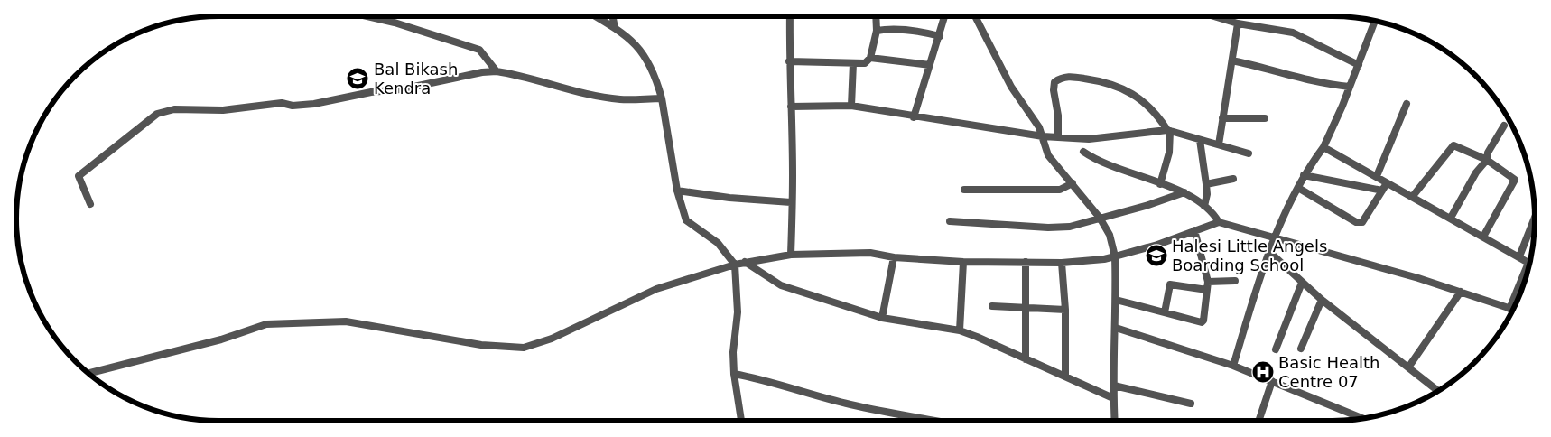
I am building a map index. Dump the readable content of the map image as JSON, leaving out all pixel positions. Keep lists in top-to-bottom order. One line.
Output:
{"places":{"school or university":["Bal Bikash Kendra","Halesi Little Angels Boarding School"],"hospital":["Basic Health Centre 07"]}}
